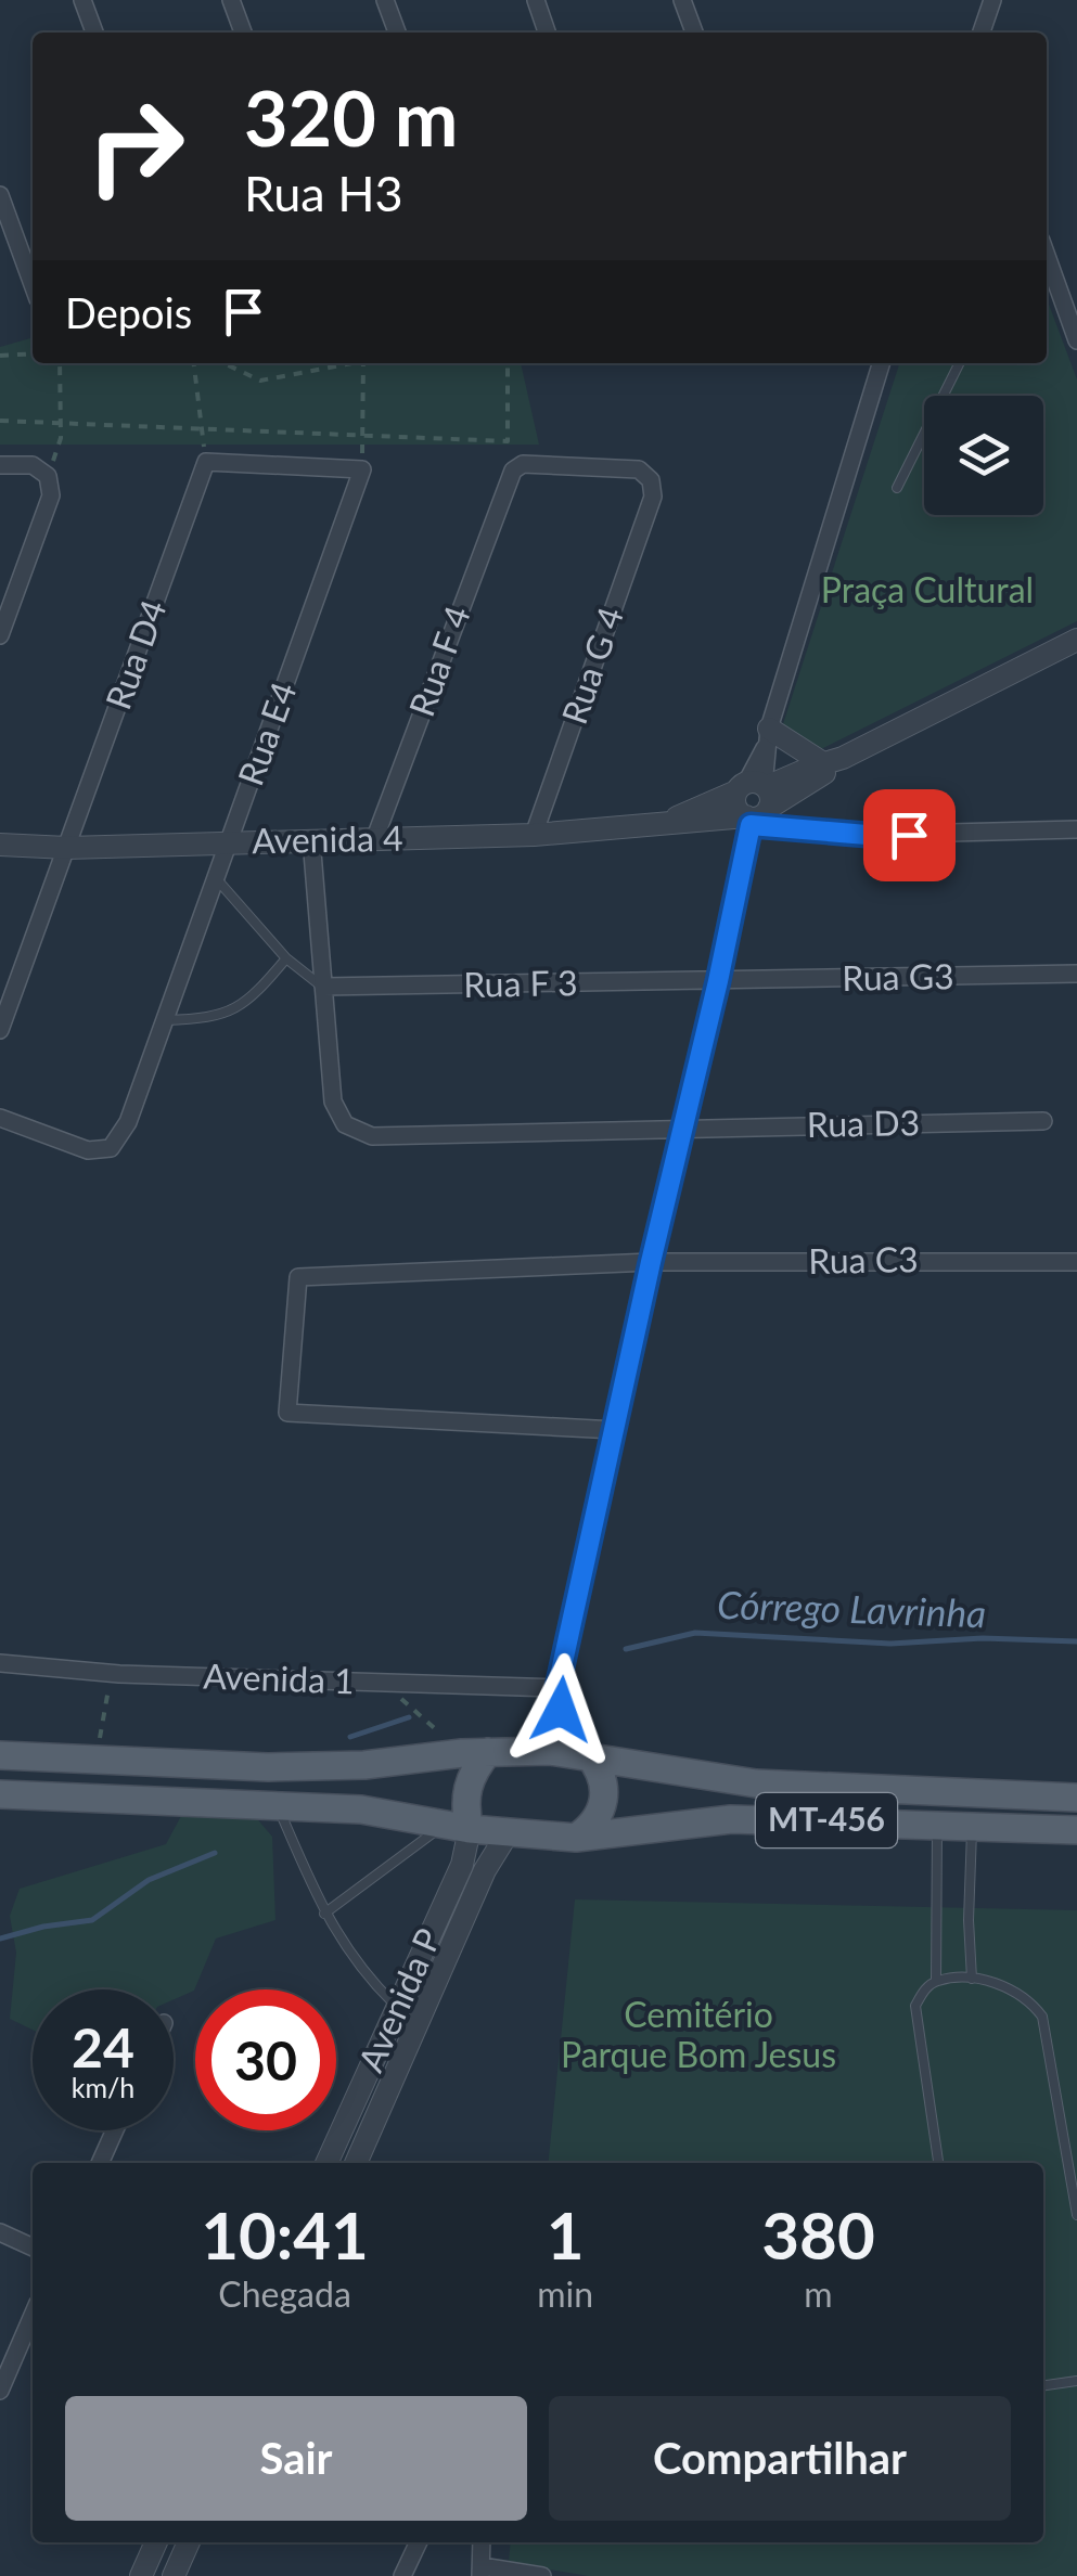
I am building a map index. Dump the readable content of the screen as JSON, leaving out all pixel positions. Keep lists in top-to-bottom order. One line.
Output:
{"streets":{"main road":["MT-456"],"street":["Rua D4","Rua F 4","Rua G 4","Rua E4","Avenida 4","Rua G3","Rua F 3","Rua D3","Rua C3","Avenida 1","Avenida P"]},"crossings":[["Rua D4","Avenida 4"],["Rua F 4","Rua G 4"],["Rua F 4","Avenida 4"],["Rua G 4","Avenida 4"],["Rua E4","Avenida 4"],["Rua G3","Rua F 3"],["Rua F 3","Rua D3"],["MT-456","Avenida P"]],"water":["Córrego Lavrinha"],"parks":["Praça Cultural","Cemitério Parque Bom Jesus"],"page":{"turn":["320 m","Rua H3"],"then":"Depois","speed":"24 km/h","limit":"30","eta":["10:41","Chegada","1","min","380","m"],"buttons":["Sair","Compartilhar"]}}
